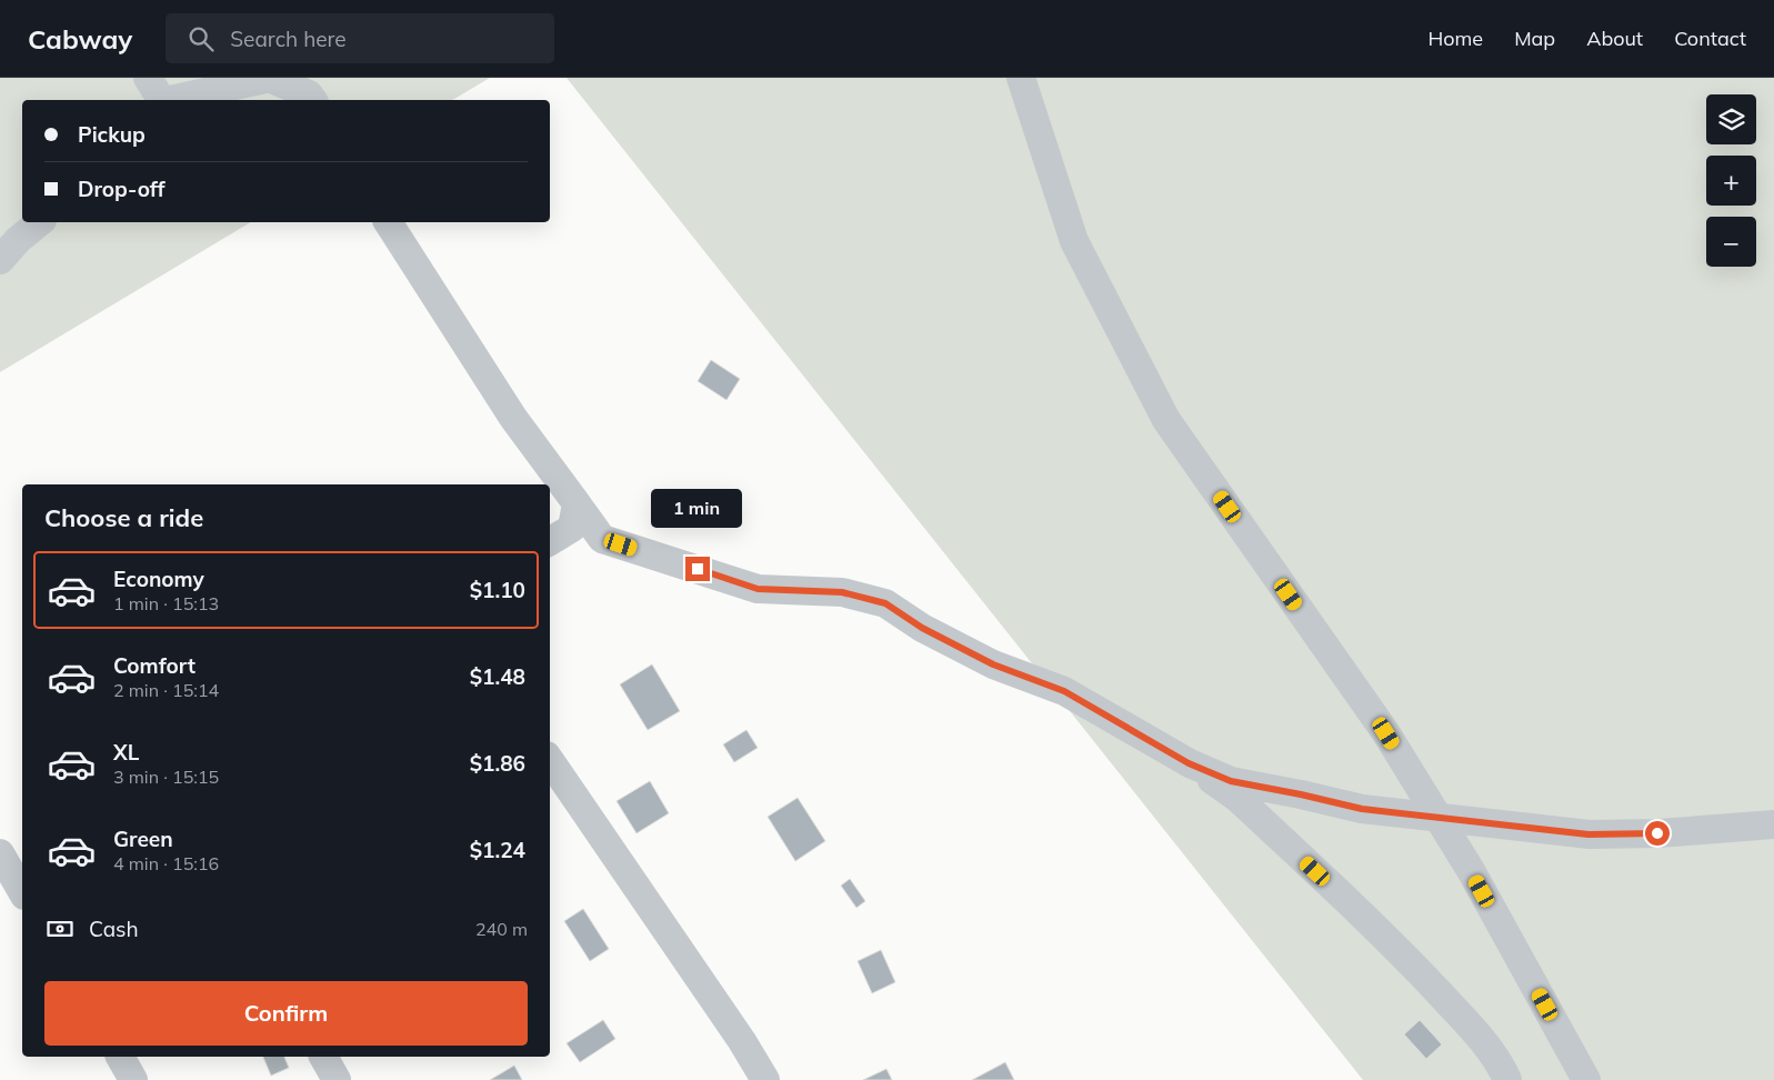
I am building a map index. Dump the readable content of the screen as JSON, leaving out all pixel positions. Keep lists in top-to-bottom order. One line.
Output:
{"page":{"header":"Cabway","search":"Search here","nav":["Home","Map","About","Contact"],"map_buttons":["+","−"],"banner":["Pickup","Drop-off"],"heading":"Choose a ride","bubble":"1 min","list":[{"name":"Economy","note":"1 min · 15:13","value":"$1.10"},{"name":"Comfort","note":"2 min · 15:14","value":"$1.48"},{"name":"XL","note":"3 min · 15:15","value":"$1.86"},{"name":"Green","note":"4 min · 15:16","value":"$1.24"}],"pay":["Cash","240 m"],"buttons":"Confirm"}}
